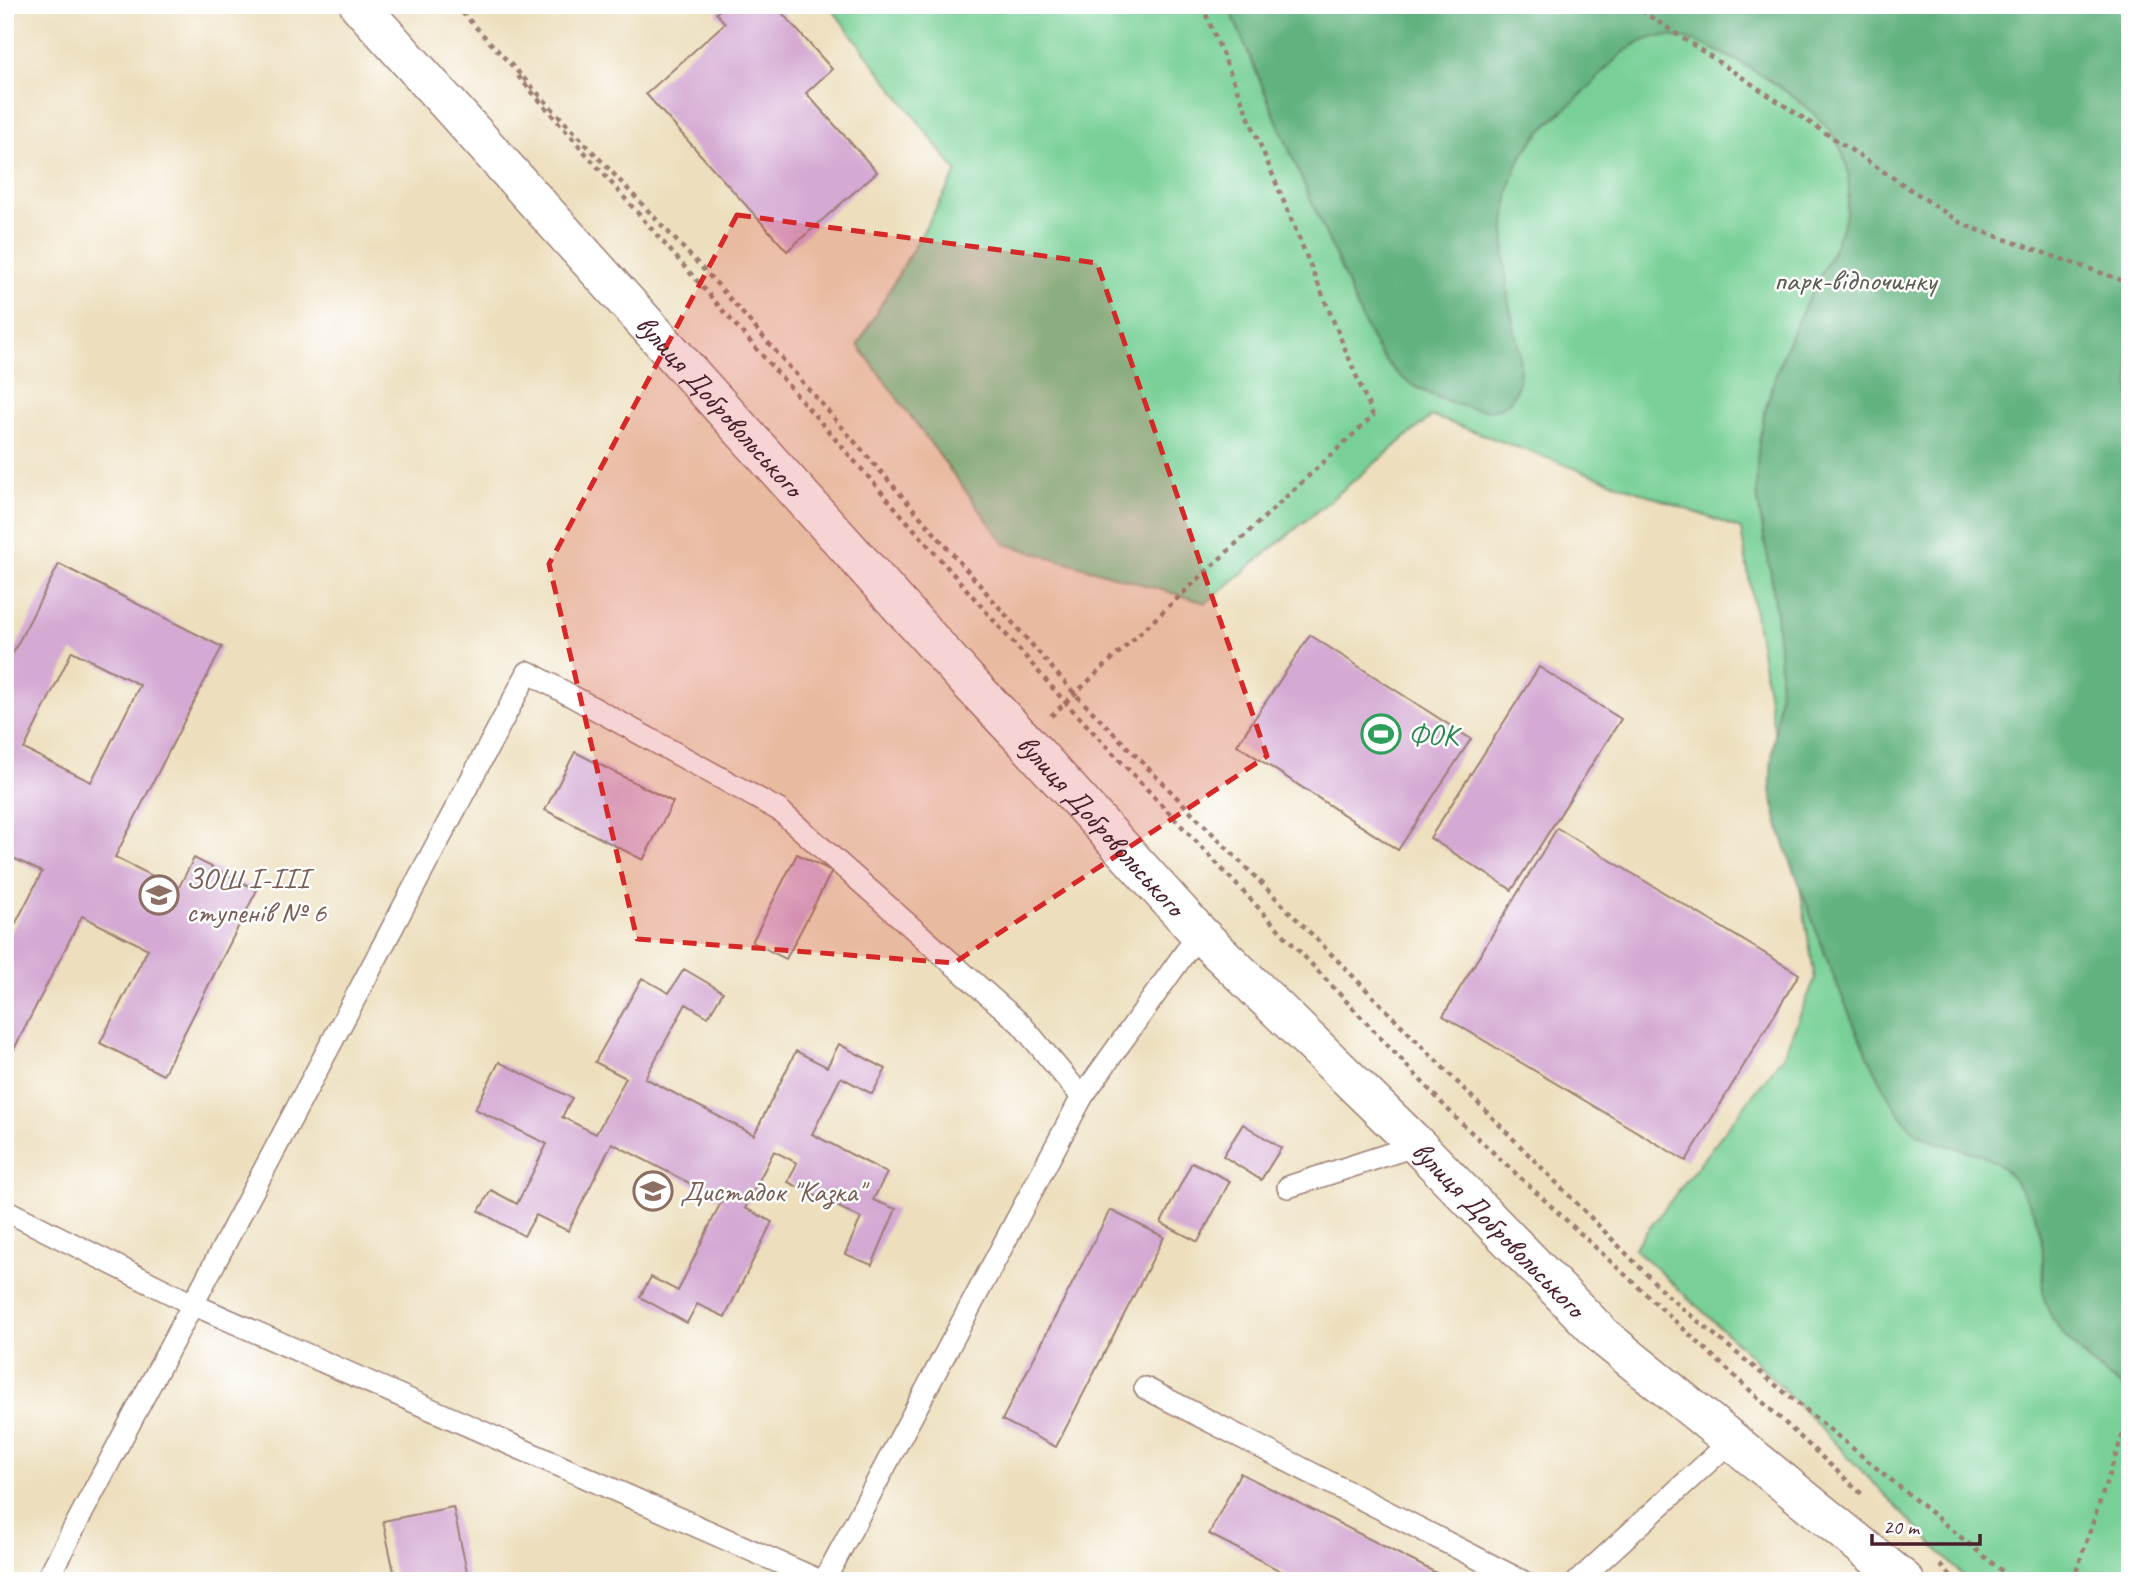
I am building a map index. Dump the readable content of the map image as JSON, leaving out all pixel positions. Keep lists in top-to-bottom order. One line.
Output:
{"streets":{"street":["вулиця Добровольського"]},"parks":["парк-відпочинку"],"places":{"sports":["ФОК"],"school or university":["ЗОШ І-ІІІ ступенів № 6","Дистадок \"Казка\""]},"scale_bar":"20 m"}
